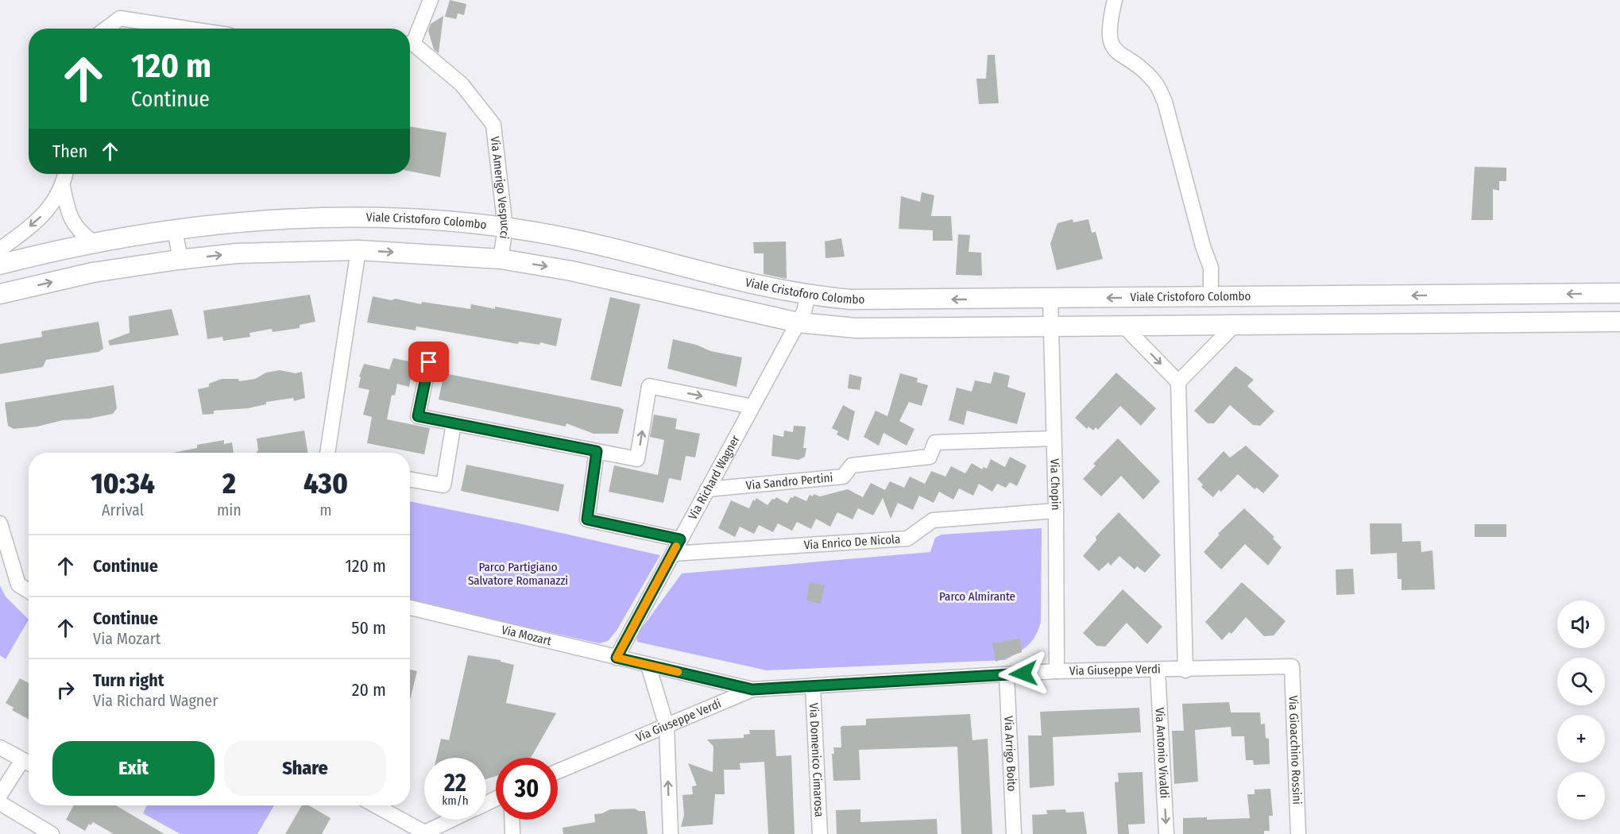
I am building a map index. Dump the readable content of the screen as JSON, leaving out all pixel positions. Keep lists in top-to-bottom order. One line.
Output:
{"streets":{"main road":["Viale Cristoforo Colombo"],"street":["Via Amerigo Vespucci","Via Richard Wagner","Via Sandro Pertini","Via Chopin","Via Enrico De Nicola","Via Mozart","Via Giuseppe Verdi","Via Gioacchino Rossini","Via Antonio Vivaldi","Via Arrigo Boito","Via Domenico Cimarosa"]},"crossings":[["Via Amerigo Vespucci","Viale Cristoforo Colombo"],["Viale Cristoforo Colombo","Via Richard Wagner"],["Viale Cristoforo Colombo","Via Chopin"],["Via Richard Wagner","Via Sandro Pertini"],["Via Richard Wagner","Via Enrico De Nicola"],["Via Richard Wagner","Via Mozart"],["Via Sandro Pertini","Via Chopin"],["Via Chopin","Via Enrico De Nicola"],["Via Chopin","Via Giuseppe Verdi"],["Via Mozart","Via Giuseppe Verdi"],["Via Giuseppe Verdi","Via Gioacchino Rossini"],["Via Giuseppe Verdi","Via Antonio Vivaldi"],["Via Giuseppe Verdi","Via Arrigo Boito"],["Via Giuseppe Verdi","Via Domenico Cimarosa"]],"one_way":["Via Antonio Vivaldi"],"parks":["Parco Partigiano Salvatore Romanazzi","Parco Almirante"],"page":{"turn":["120 m","Continue"],"then":"Then","eta":["10:34","Arrival","2","min","430","m"],"list":[{"name":"Continue","value":"120 m"},{"name":"Continue","note":"Via Mozart","value":"50 m"},{"name":"Turn right","note":"Via Richard Wagner","value":"20 m"}],"map_buttons":["+","−"],"buttons":["Exit","Share"],"speed":"22 km/h","limit":"30"}}
